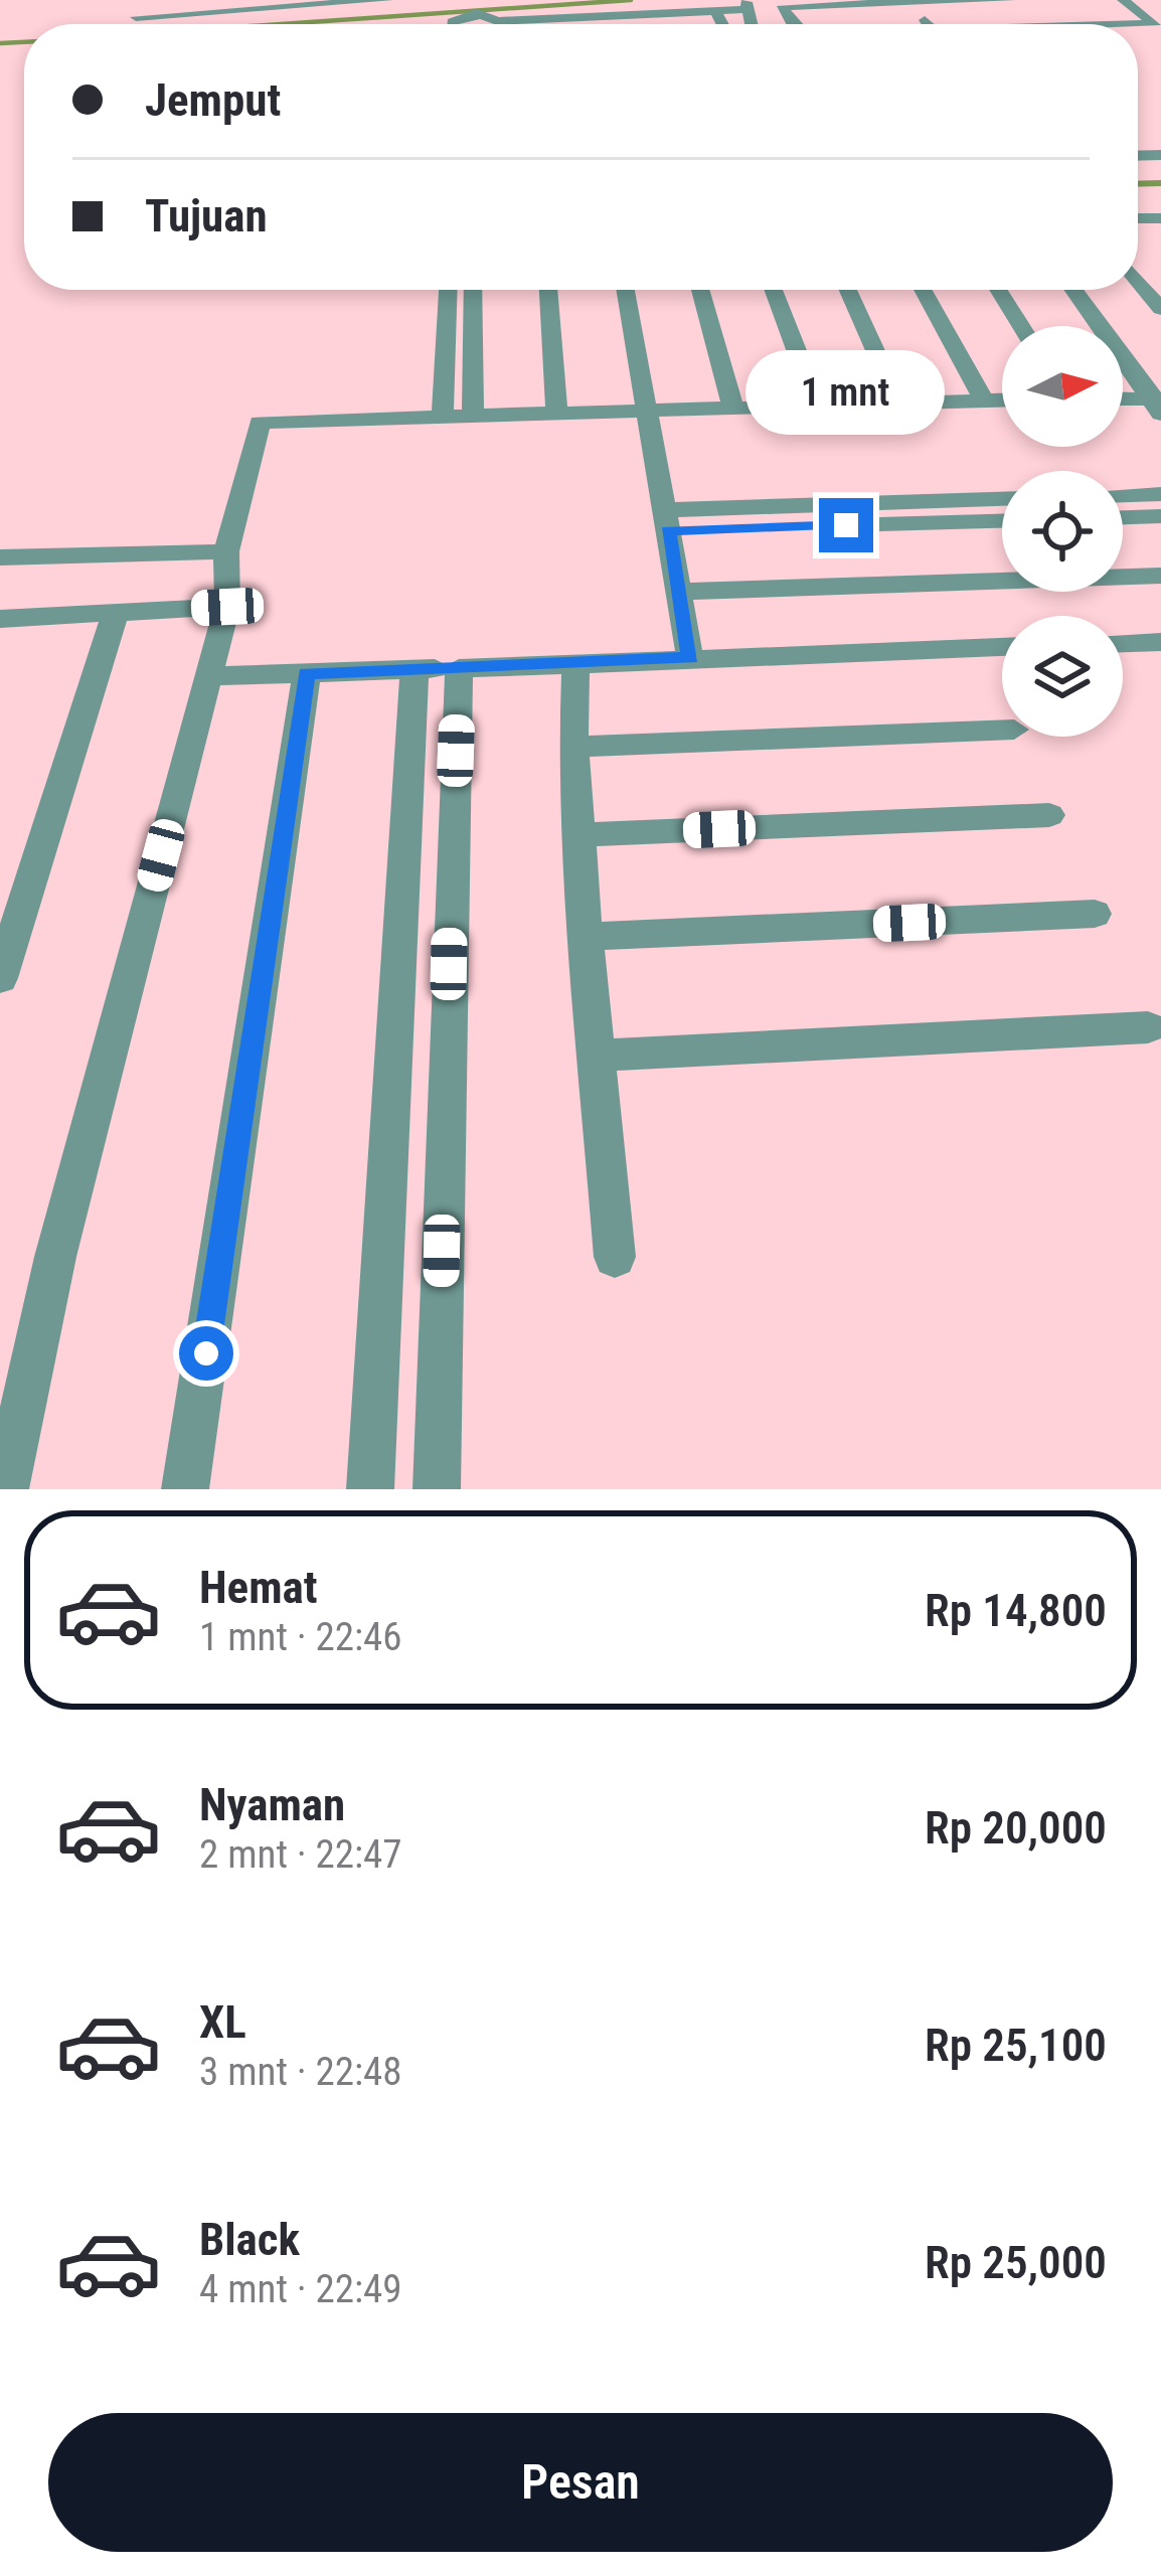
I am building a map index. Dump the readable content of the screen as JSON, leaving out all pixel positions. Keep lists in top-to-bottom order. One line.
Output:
{"north":"right","page":{"banner":["Jemput","Tujuan"],"bubble":"1 mnt","list":[{"name":"Hemat","note":"1 mnt · 22:46","value":"Rp 14,800"},{"name":"Nyaman","note":"2 mnt · 22:47","value":"Rp 20,000"},{"name":"XL","note":"3 mnt · 22:48","value":"Rp 25,100"},{"name":"Black","note":"4 mnt · 22:49","value":"Rp 25,000"}],"buttons":"Pesan"}}
